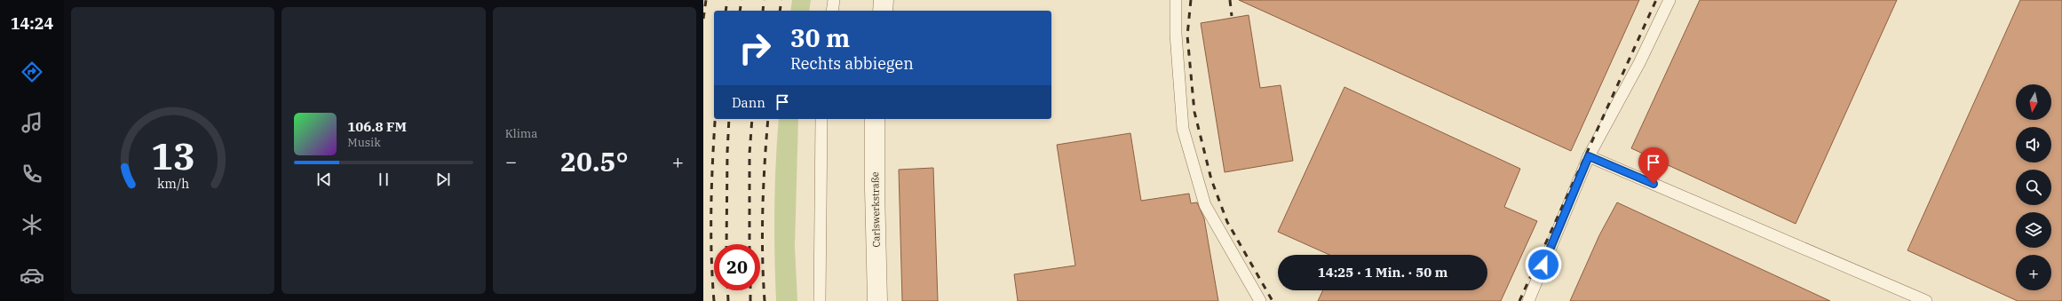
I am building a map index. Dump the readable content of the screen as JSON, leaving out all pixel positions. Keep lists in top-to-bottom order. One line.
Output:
{"streets":{"street":["Carlswerkstraße"]},"north":"bottom","page":{"tabs":"14:24","tile":"Klima","turn":["30 m","Rechts abbiegen"],"map_buttons":"+","then":"Dann","song":["106.8 FM","Musik"],"heat":["−","20.5°","+"],"limit":"20","trip":"14:25 · 1 Min. · 50 m","gauge":["13","km/h"]}}
